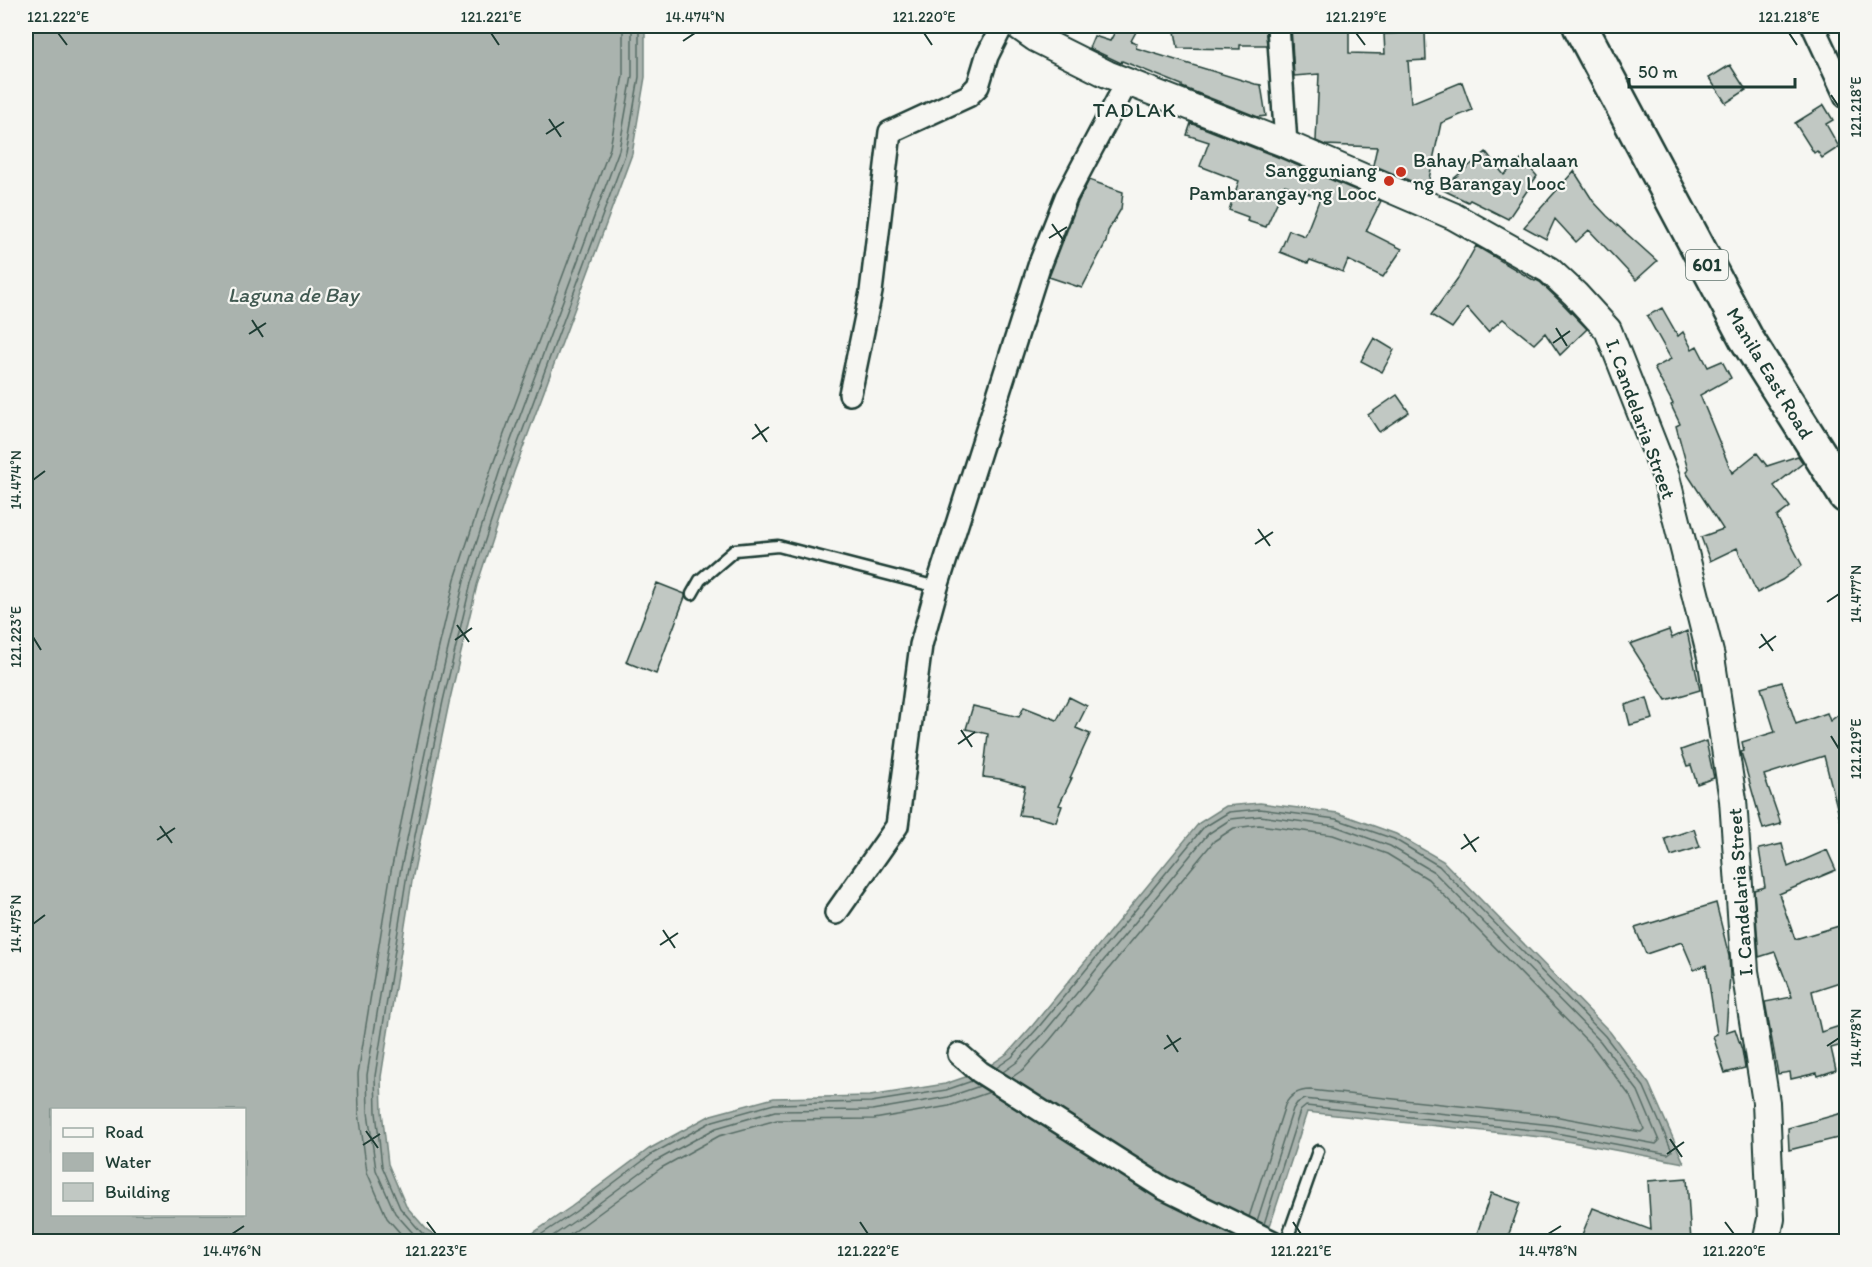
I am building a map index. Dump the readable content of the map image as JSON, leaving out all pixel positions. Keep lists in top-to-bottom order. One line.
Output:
{"streets":{"main road":["601","Manila East Road"],"street":["I. Candelaria Street"]},"districts":["TADLAK"],"water":["Laguna de Bay"],"places":["Bahay Pamahalaan ng Barangay Looc","Sangguniang Pambarangay ng Looc"],"legend":["Road","Water","Building"],"scale_bar":"50 m","coordinates":["121.222°E","121.221°E","14.474°N","121.220°E","121.219°E","121.218°E","14.477°N","121.223°E","14.475°N","14.478°N","14.476°N"]}
